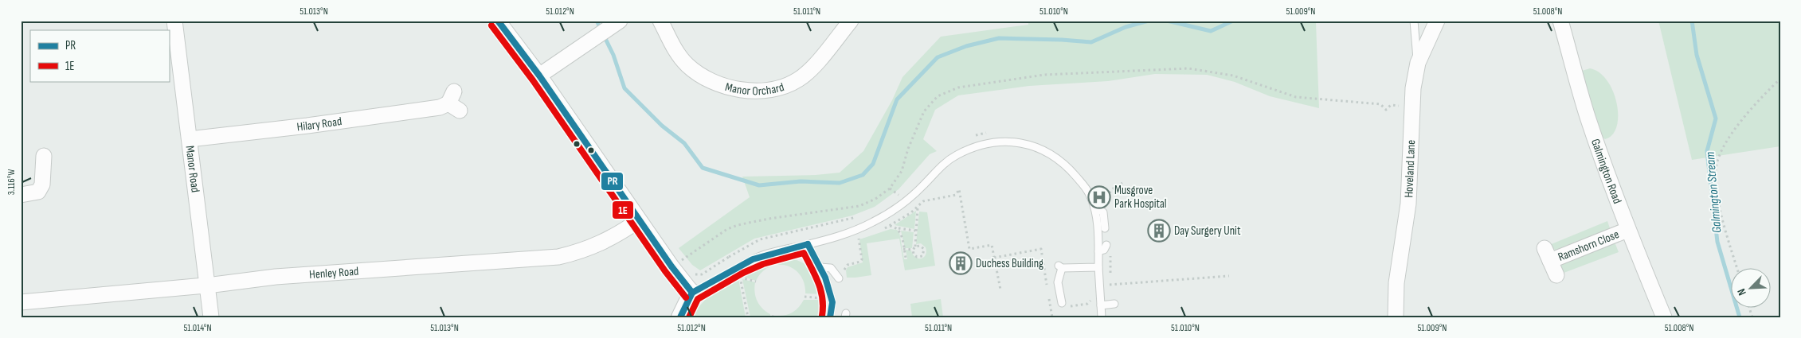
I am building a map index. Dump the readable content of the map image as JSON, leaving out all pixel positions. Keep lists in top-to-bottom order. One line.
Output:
{"streets":{"street":["Manor Orchard","Hilary Road","Manor Road","Hoveland Lane","Galmington Road","Ramshorn Close","Henley Road"]},"crossings":[["Hilary Road","Manor Road"],["Manor Road","Henley Road"],["Galmington Road","Ramshorn Close"]],"water":["Galmington Stream"],"places":{"hospital":["Musgrove Park Hospital"],"building":["Day Surgery Unit","Duchess Building"]},"lines":["transit line PR","transit line 1E"],"legend":["PR","1E"],"north":"bottom left","coordinates":["51.013°N","51.012°N","51.011°N","51.010°N","51.009°N","51.008°N","3.116°W","51.014°N"]}
